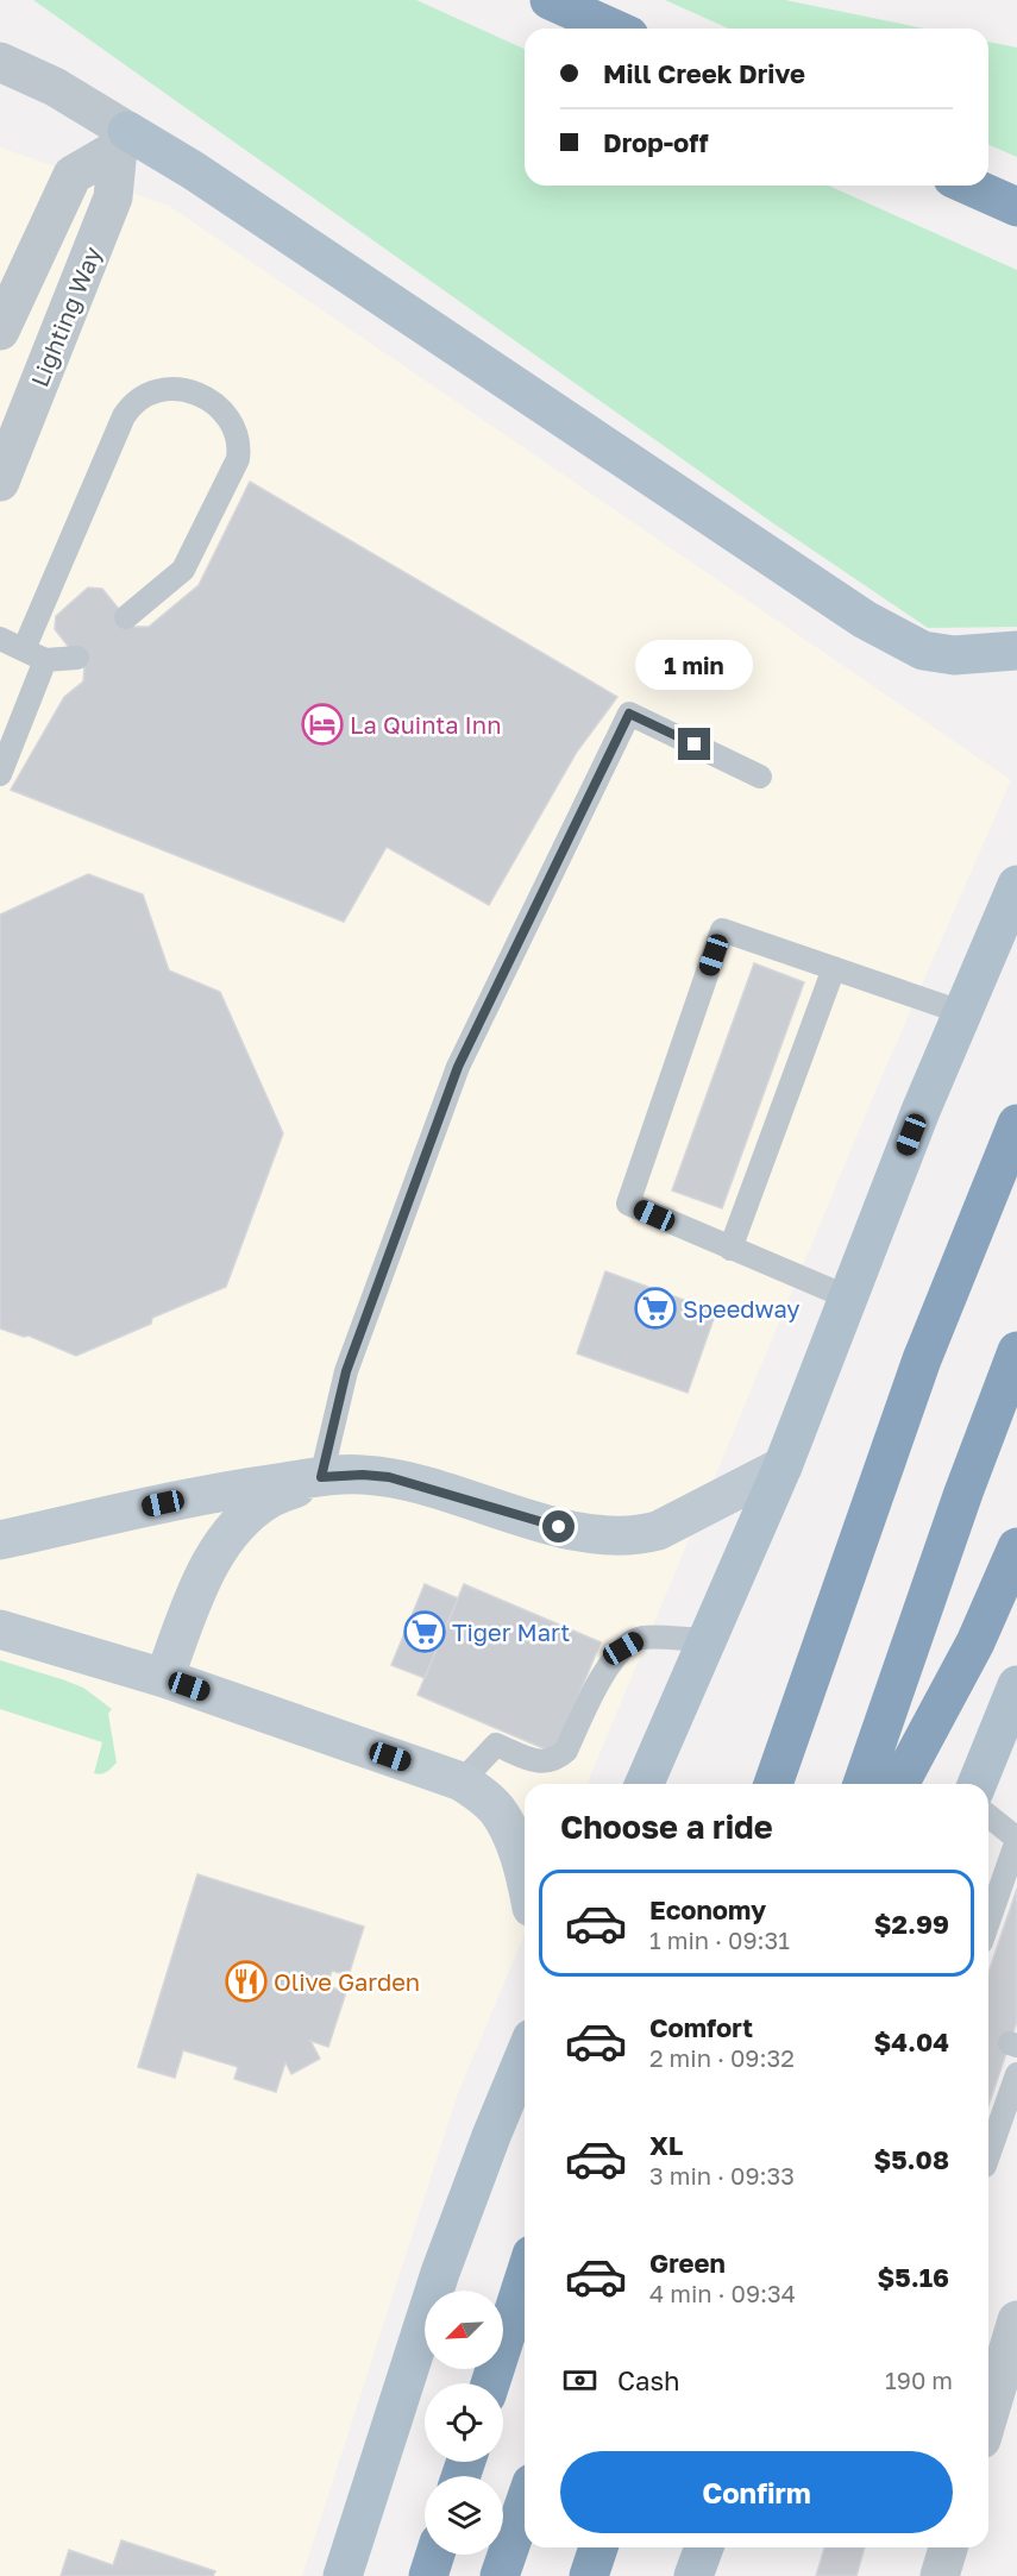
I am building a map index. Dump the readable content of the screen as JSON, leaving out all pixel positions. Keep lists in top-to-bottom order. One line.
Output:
{"streets":{"street":["Lighting Way"]},"places":{"hotel":["La Quinta Inn"],"supermarket":["Speedway","Tiger Mart"],"restaurant":["Olive Garden"]},"north":"bottom left","page":{"banner":["Mill Creek Drive","Drop-off"],"bubble":"1 min","heading":"Choose a ride","list":[{"name":"Economy","note":"1 min · 09:31","value":"$2.99"},{"name":"Comfort","note":"2 min · 09:32","value":"$4.04"},{"name":"XL","note":"3 min · 09:33","value":"$5.08"},{"name":"Green","note":"4 min · 09:34","value":"$5.16"}],"pay":["Cash","190 m"],"buttons":"Confirm"}}
